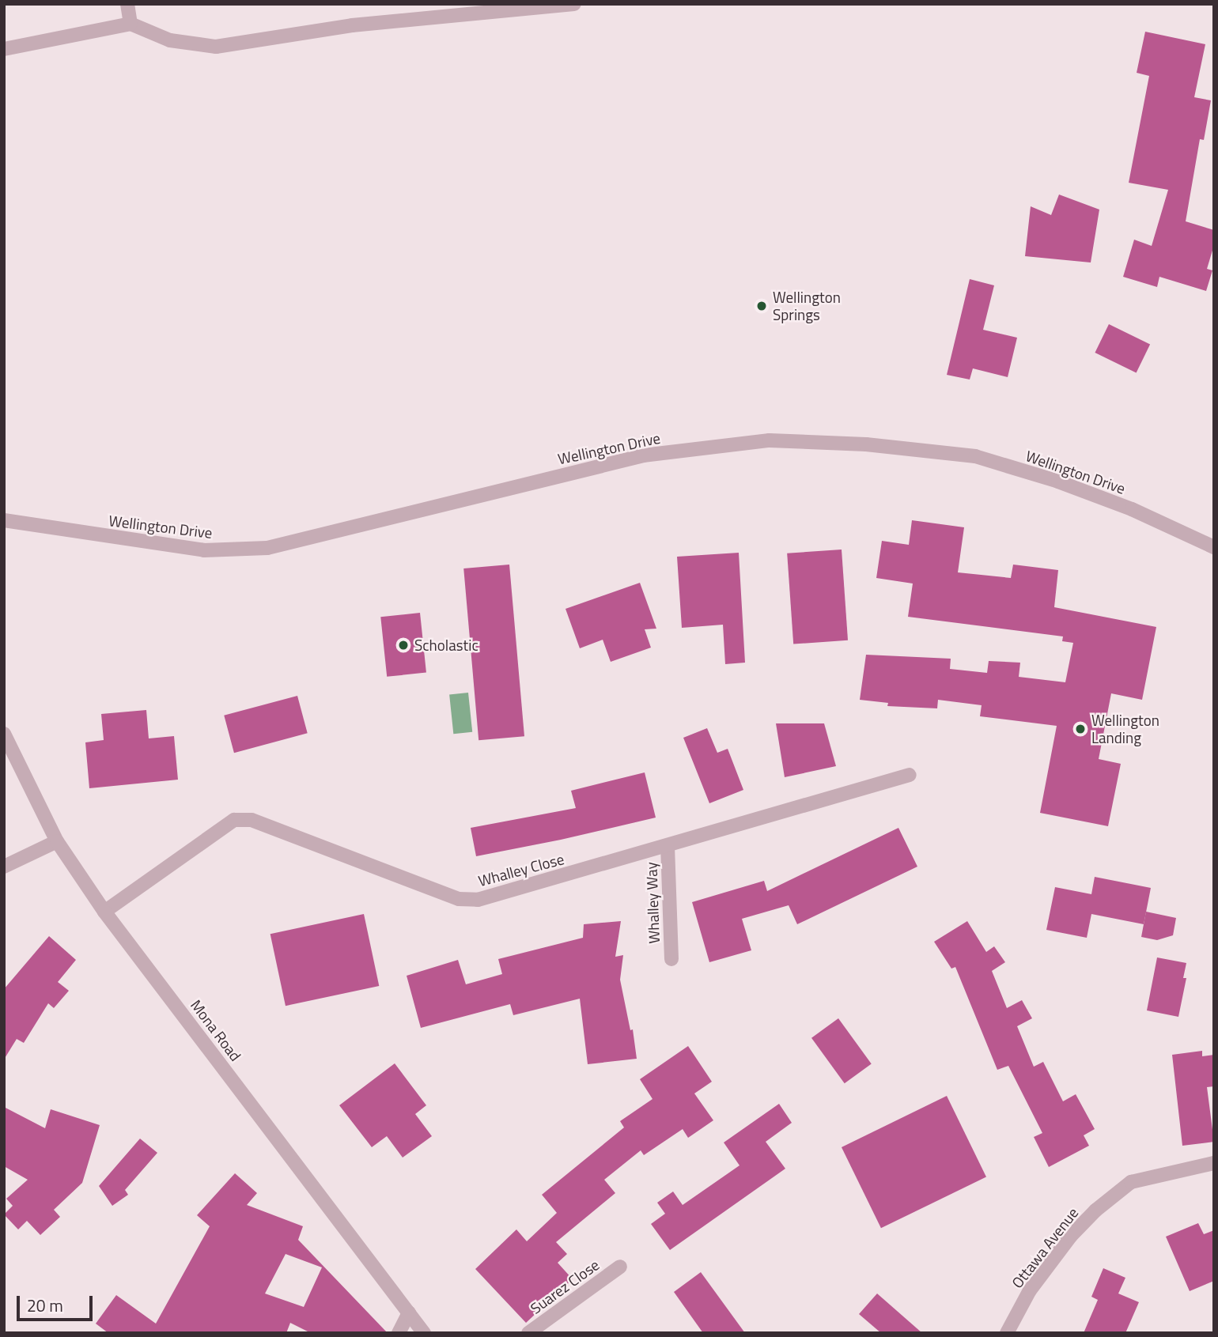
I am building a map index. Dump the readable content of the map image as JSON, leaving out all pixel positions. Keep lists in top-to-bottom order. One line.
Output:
{"streets":{"street":["Wellington Drive","Whalley Close","Whalley Way","Mona Road","Ottawa Avenue","Suarez Close"]},"crossings":[["Whalley Close","Whalley Way"],["Whalley Close","Mona Road"]],"places":["Wellington Springs","Scholastic","Wellington Landing"],"scale_bar":"20 m"}
